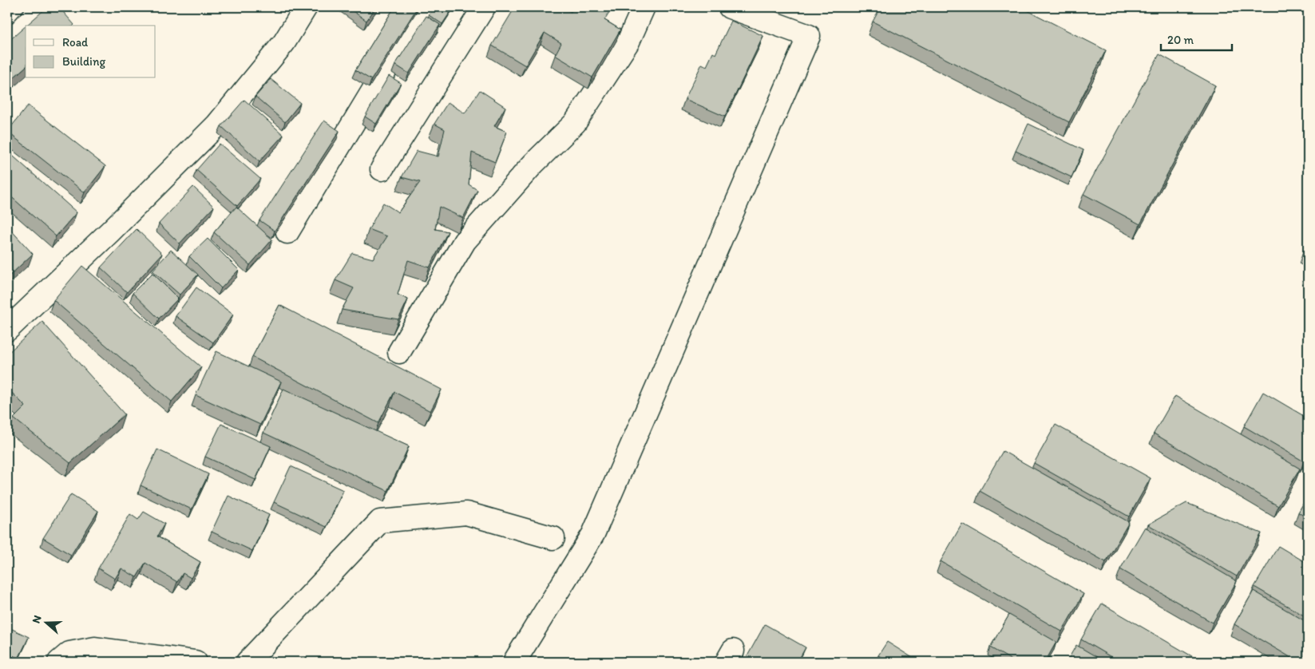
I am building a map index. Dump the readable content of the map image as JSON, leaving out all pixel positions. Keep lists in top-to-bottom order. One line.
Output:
{"legend":["Road","Building"],"scale_bar":"20 m","north":"left"}
